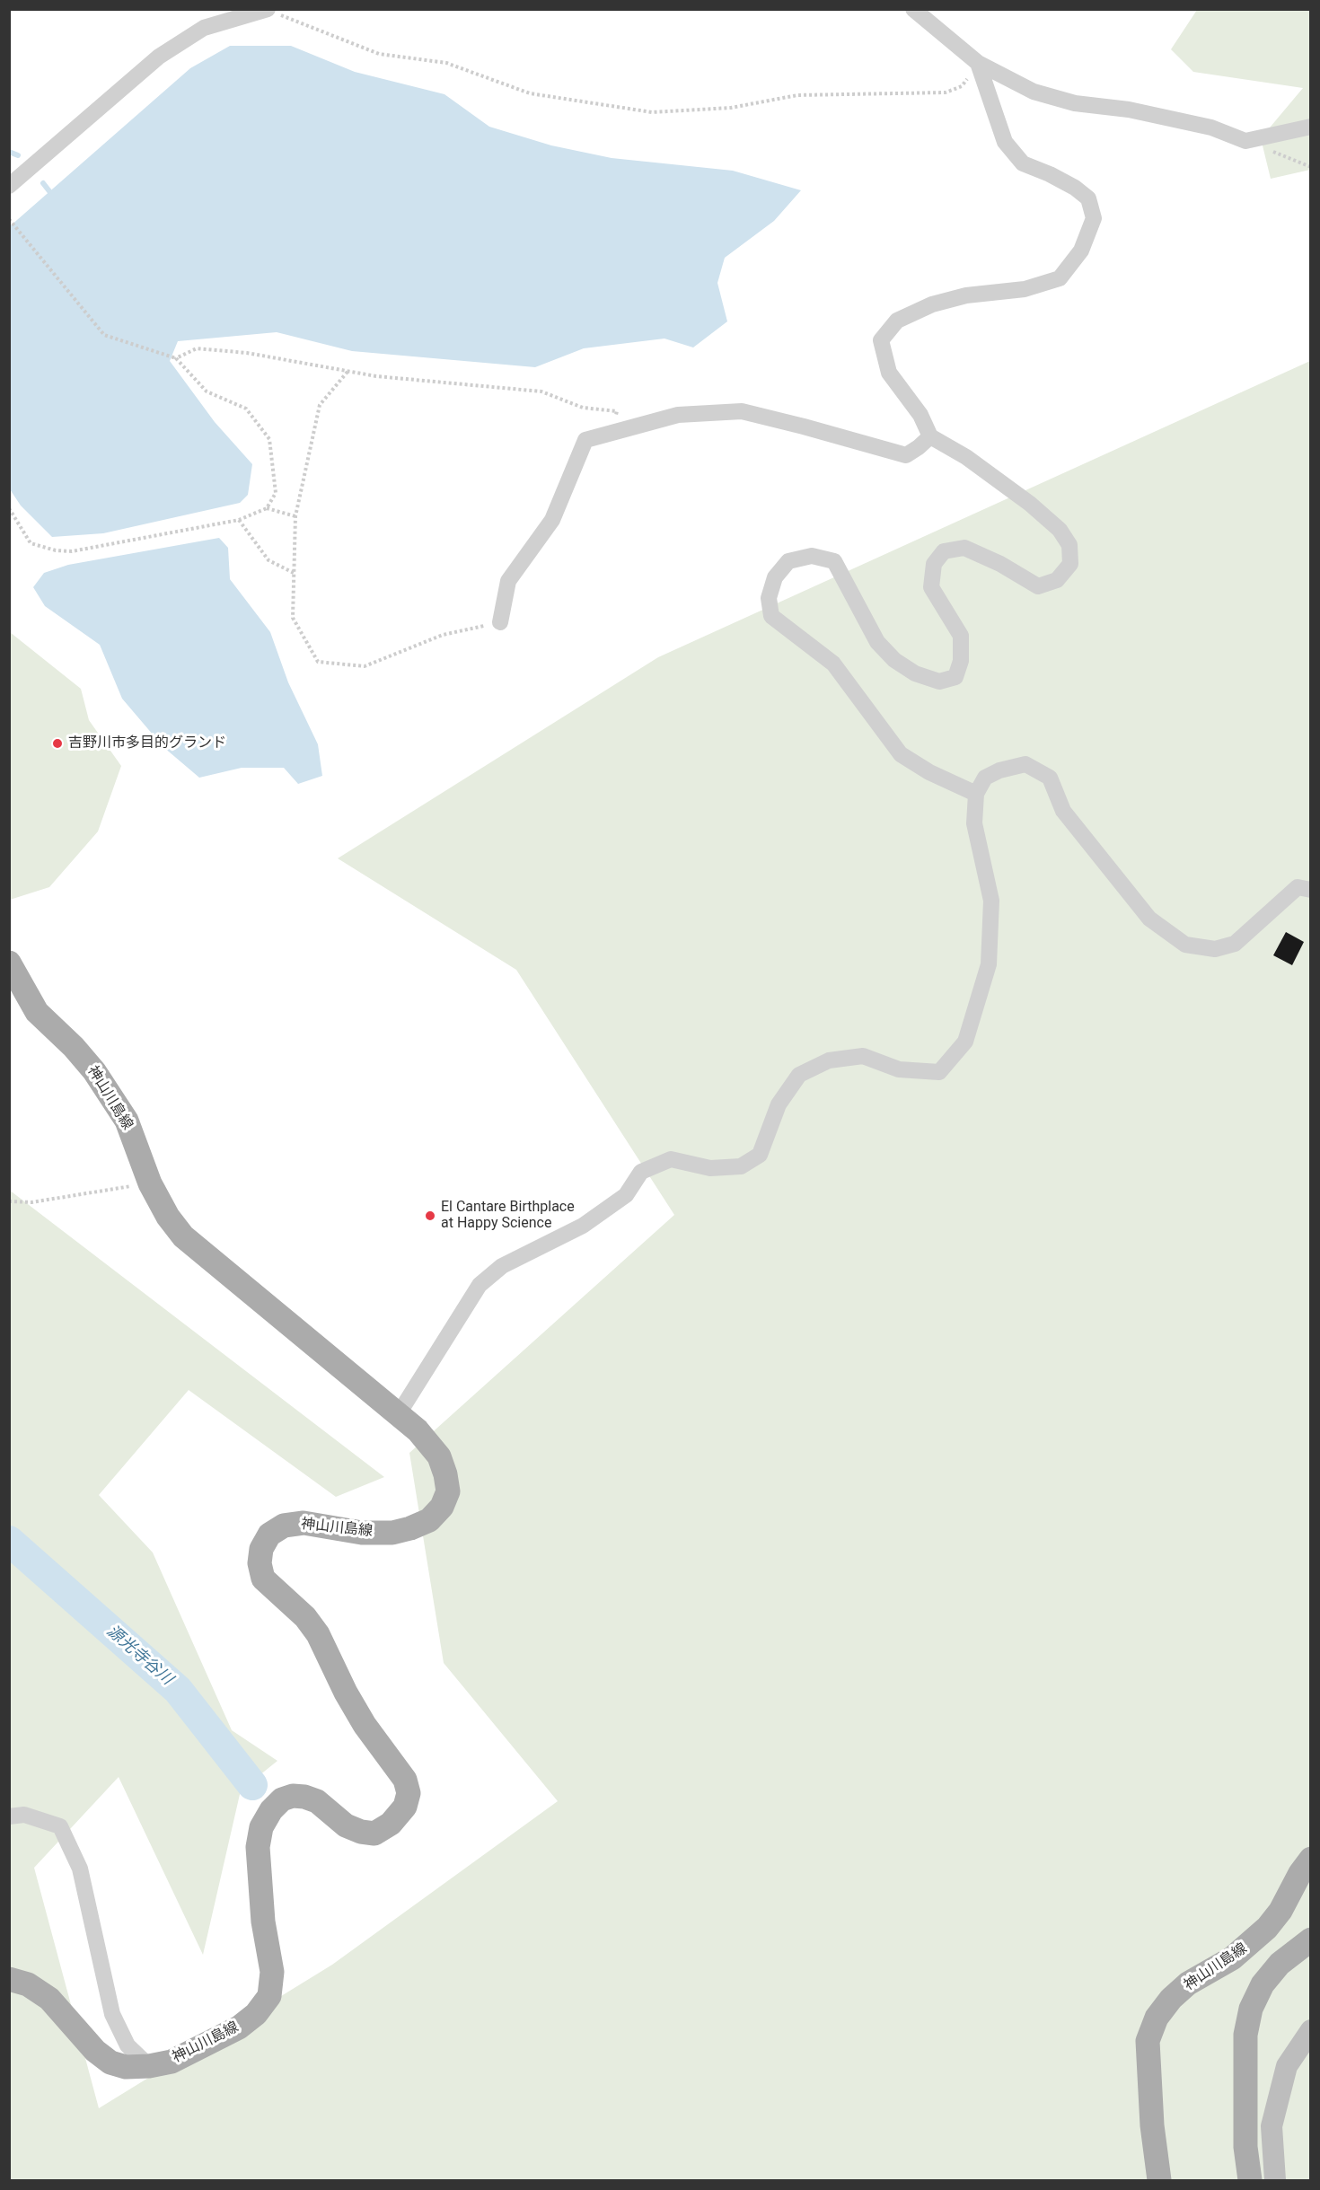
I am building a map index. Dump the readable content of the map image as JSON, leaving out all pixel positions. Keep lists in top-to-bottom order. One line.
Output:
{"streets":{"main road":["神山川島線"]},"water":["源光寺谷川"],"places":["吉野川市多目的グランド","El Cantare Birthplace at Happy Science"]}
